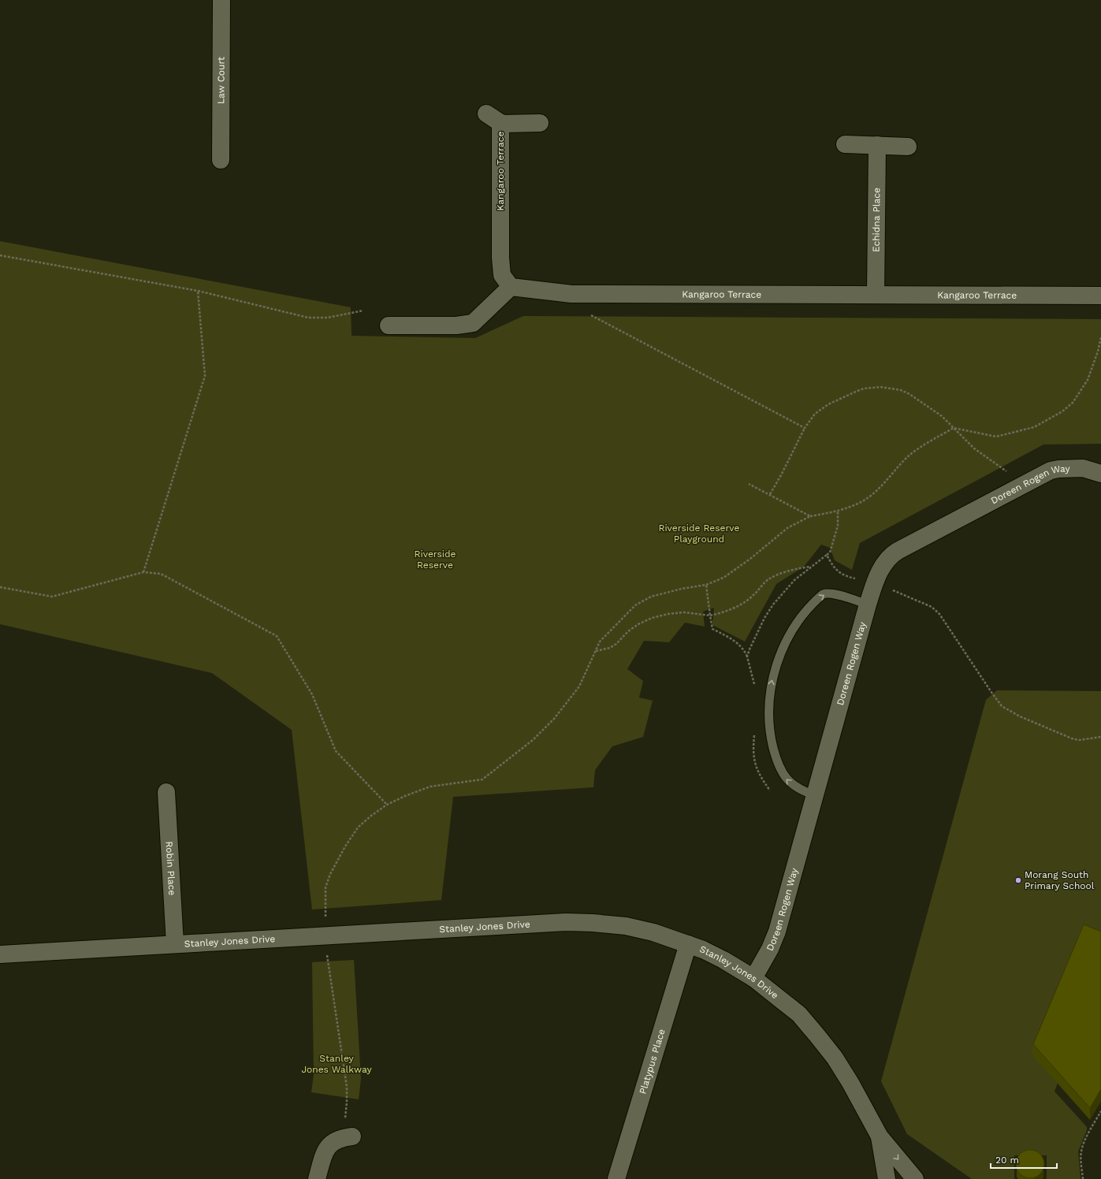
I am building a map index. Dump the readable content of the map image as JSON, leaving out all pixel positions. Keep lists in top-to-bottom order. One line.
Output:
{"streets":{"street":["Law Court","Kangaroo Terrace","Echidna Place","Doreen Rogen Way","Robin Place","Stanley Jones Drive","Platypus Place"]},"crossings":[["Kangaroo Terrace","Echidna Place"],["Doreen Rogen Way","Stanley Jones Drive"],["Robin Place","Stanley Jones Drive"],["Stanley Jones Drive","Platypus Place"]],"parks":["Riverside Reserve Playground","Riverside Reserve","Stanley Jones Walkway"],"places":["Morang South Primary School"],"scale_bar":"20 m"}
